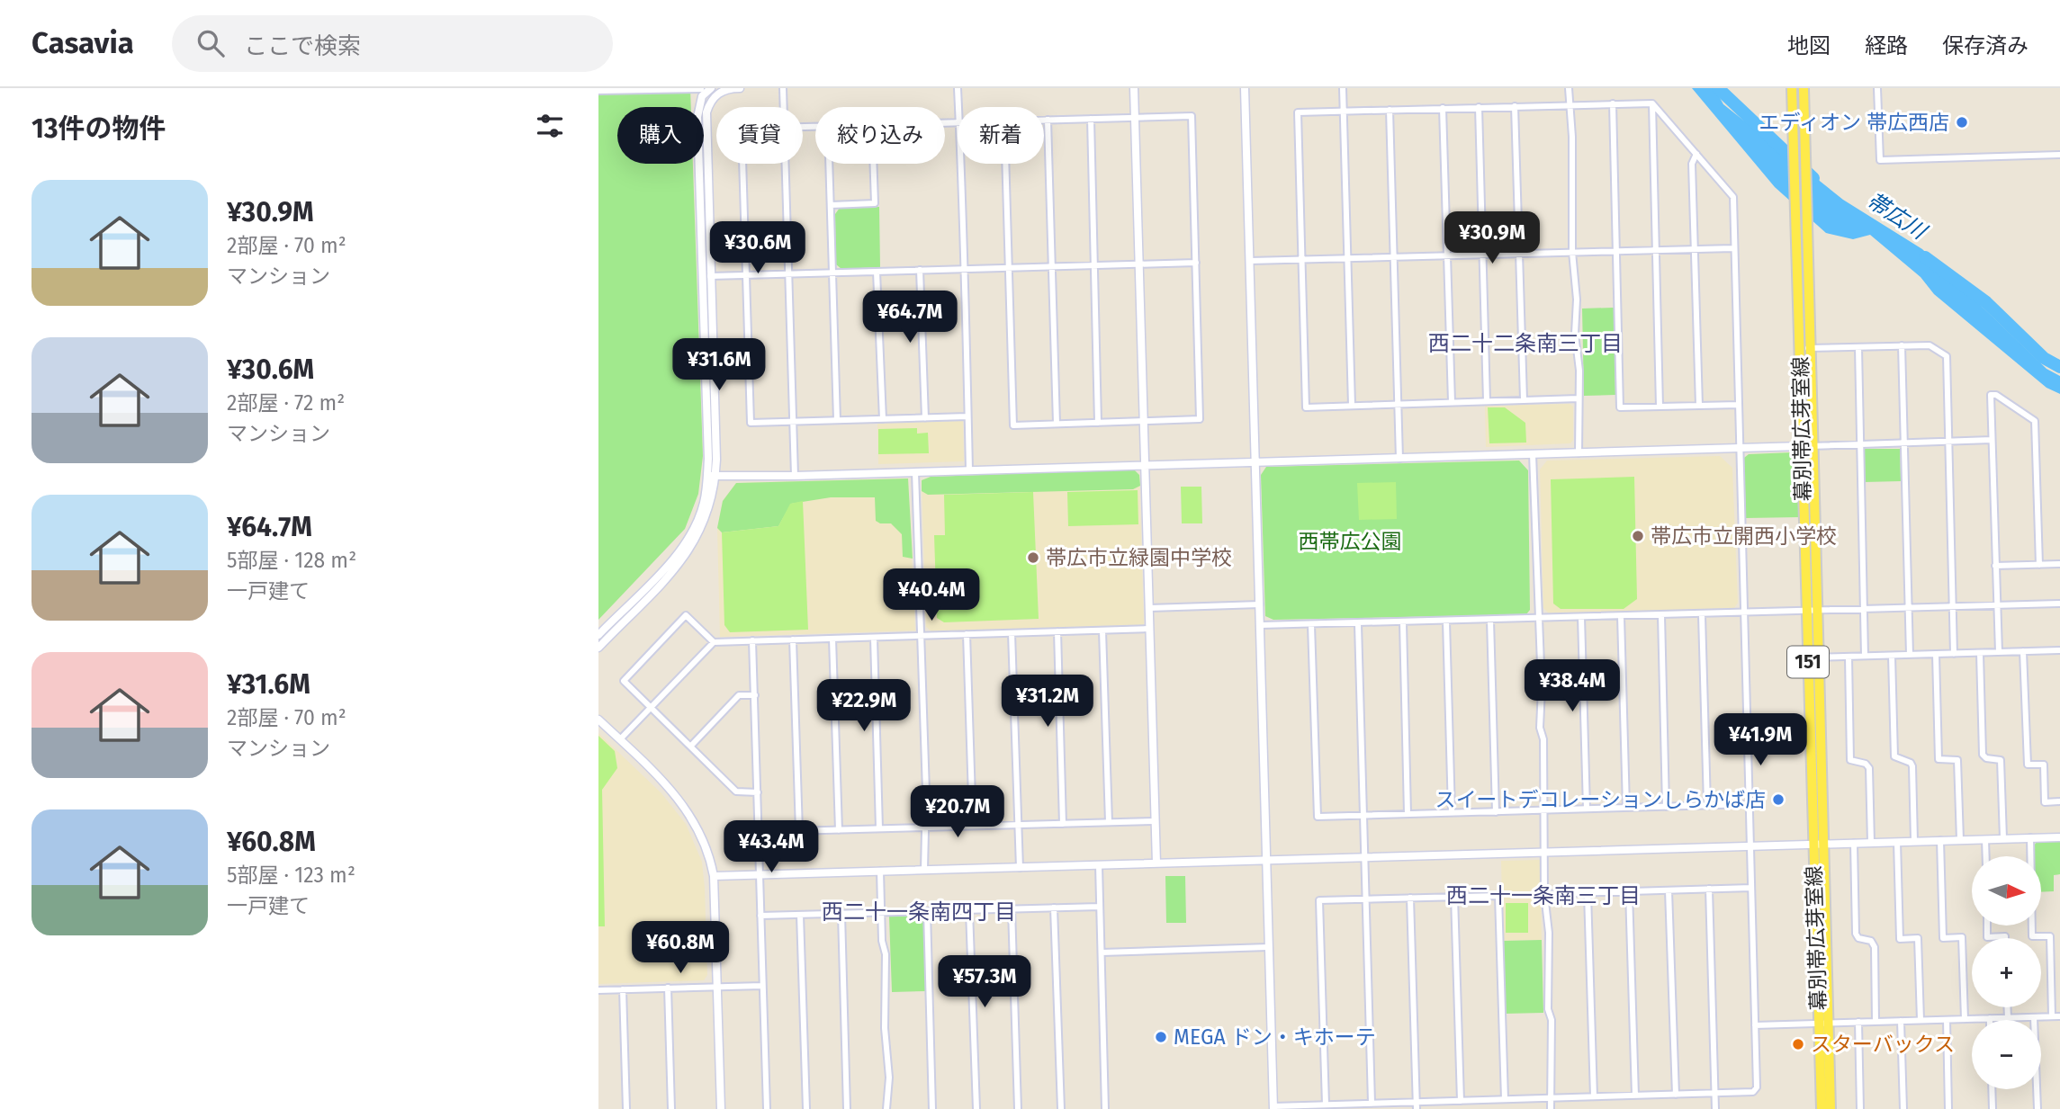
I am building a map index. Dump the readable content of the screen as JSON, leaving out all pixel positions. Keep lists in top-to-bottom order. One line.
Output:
{"streets":{"main road":["幕別帯広芽室線","151"]},"districts":["西二十二条南三丁目","西二十一条南三丁目","西二十一条南四丁目"],"water":["帯広川"],"parks":["西帯広公園"],"places":["エディオン 帯広西店","帯広市立開西小学校","帯広市立緑園中学校","スイートデコレーションしらかば店","MEGA ドン・キホーテ","スターバックス"],"north":"right","page":{"header":"Casavia","search":"ここで検索","nav":["地図","経路","保存済み"],"heading":"13件の物件","chip":["購入","賃貸","絞り込み","新着"],"list":[{"name":"¥30.9M","note":"2部屋 · 70 m² · マンション"},{"name":"¥30.6M","note":"2部屋 · 72 m² · マンション"},{"name":"¥64.7M","note":"5部屋 · 128 m² · 一戸建て"},{"name":"¥31.6M","note":"2部屋 · 70 m² · マンション"},{"name":"¥60.8M","note":"5部屋 · 123 m² · 一戸建て"}],"price":["¥30.9M","¥30.6M","¥64.7M","¥31.6M","¥40.4M","¥38.4M","¥31.2M","¥22.9M","¥41.9M","¥20.7M","¥43.4M","¥60.8M","¥57.3M"],"map_buttons":["+","−"]}}
